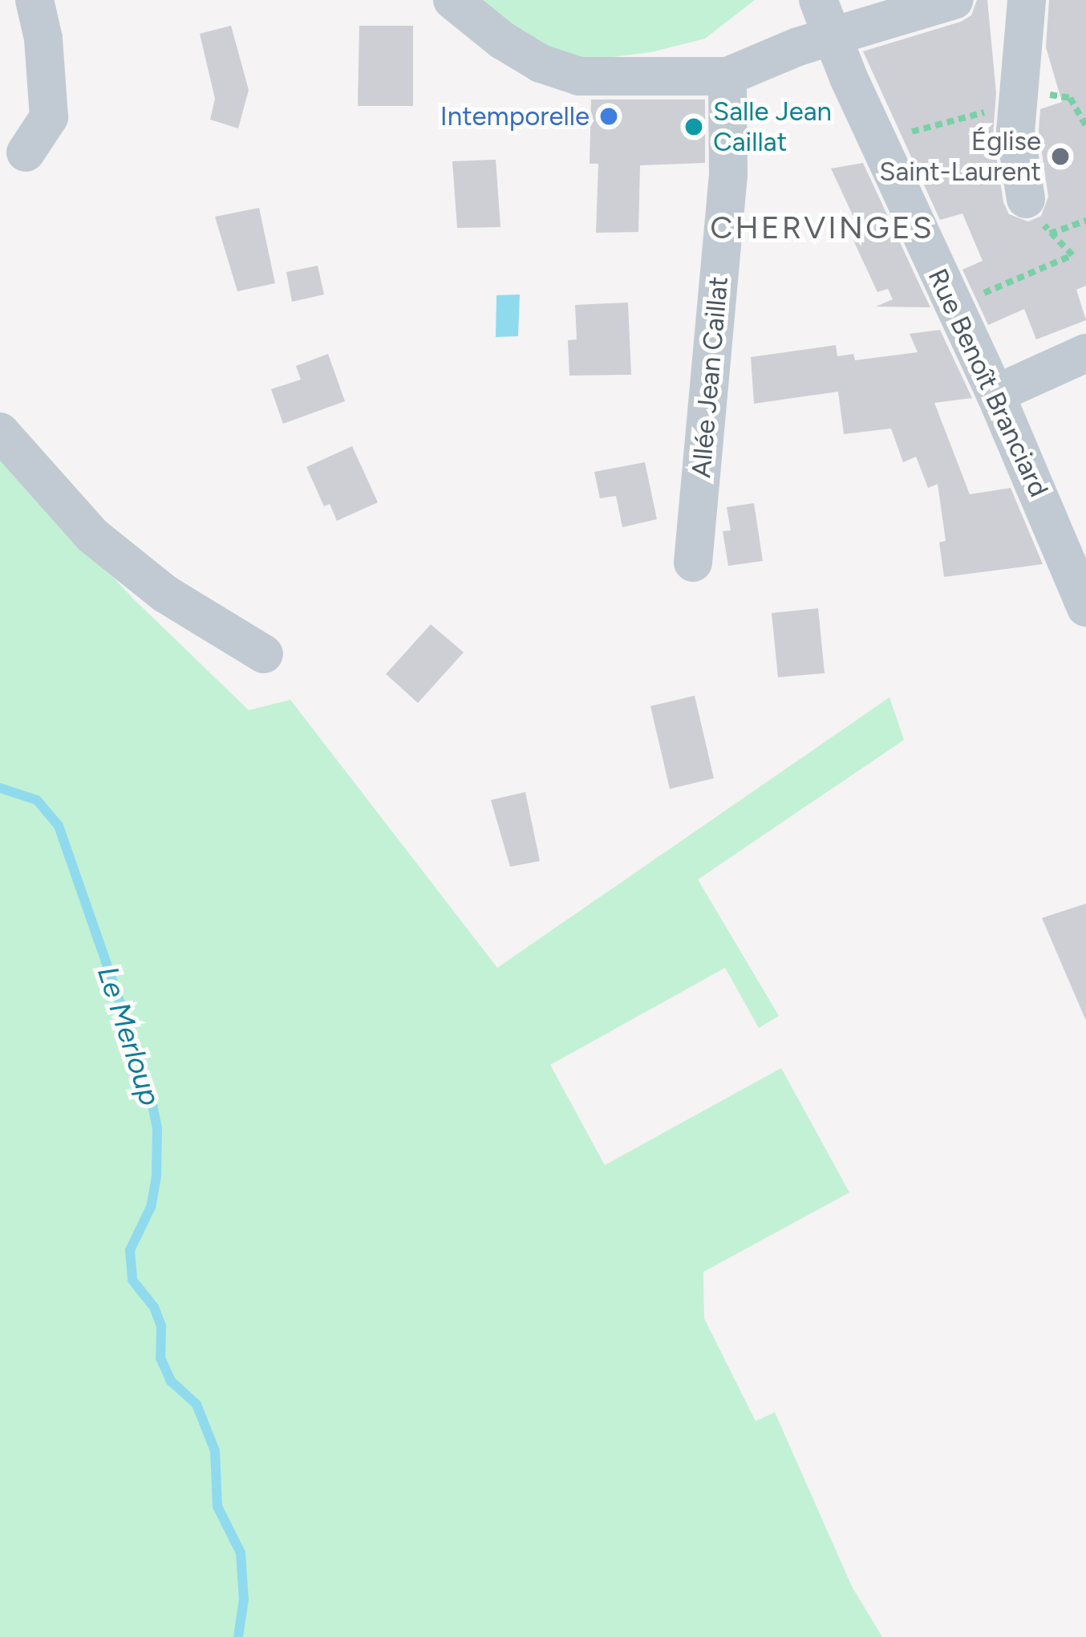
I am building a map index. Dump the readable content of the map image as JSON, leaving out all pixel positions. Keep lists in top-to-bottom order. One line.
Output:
{"streets":{"street":["Allée Jean Caillat","Rue Benoît Branciard"]},"districts":["CHERVINGES"],"water":["Le Merloup"],"places":["Intemporelle","Salle Jean Caillat","Église Saint-Laurent"]}
